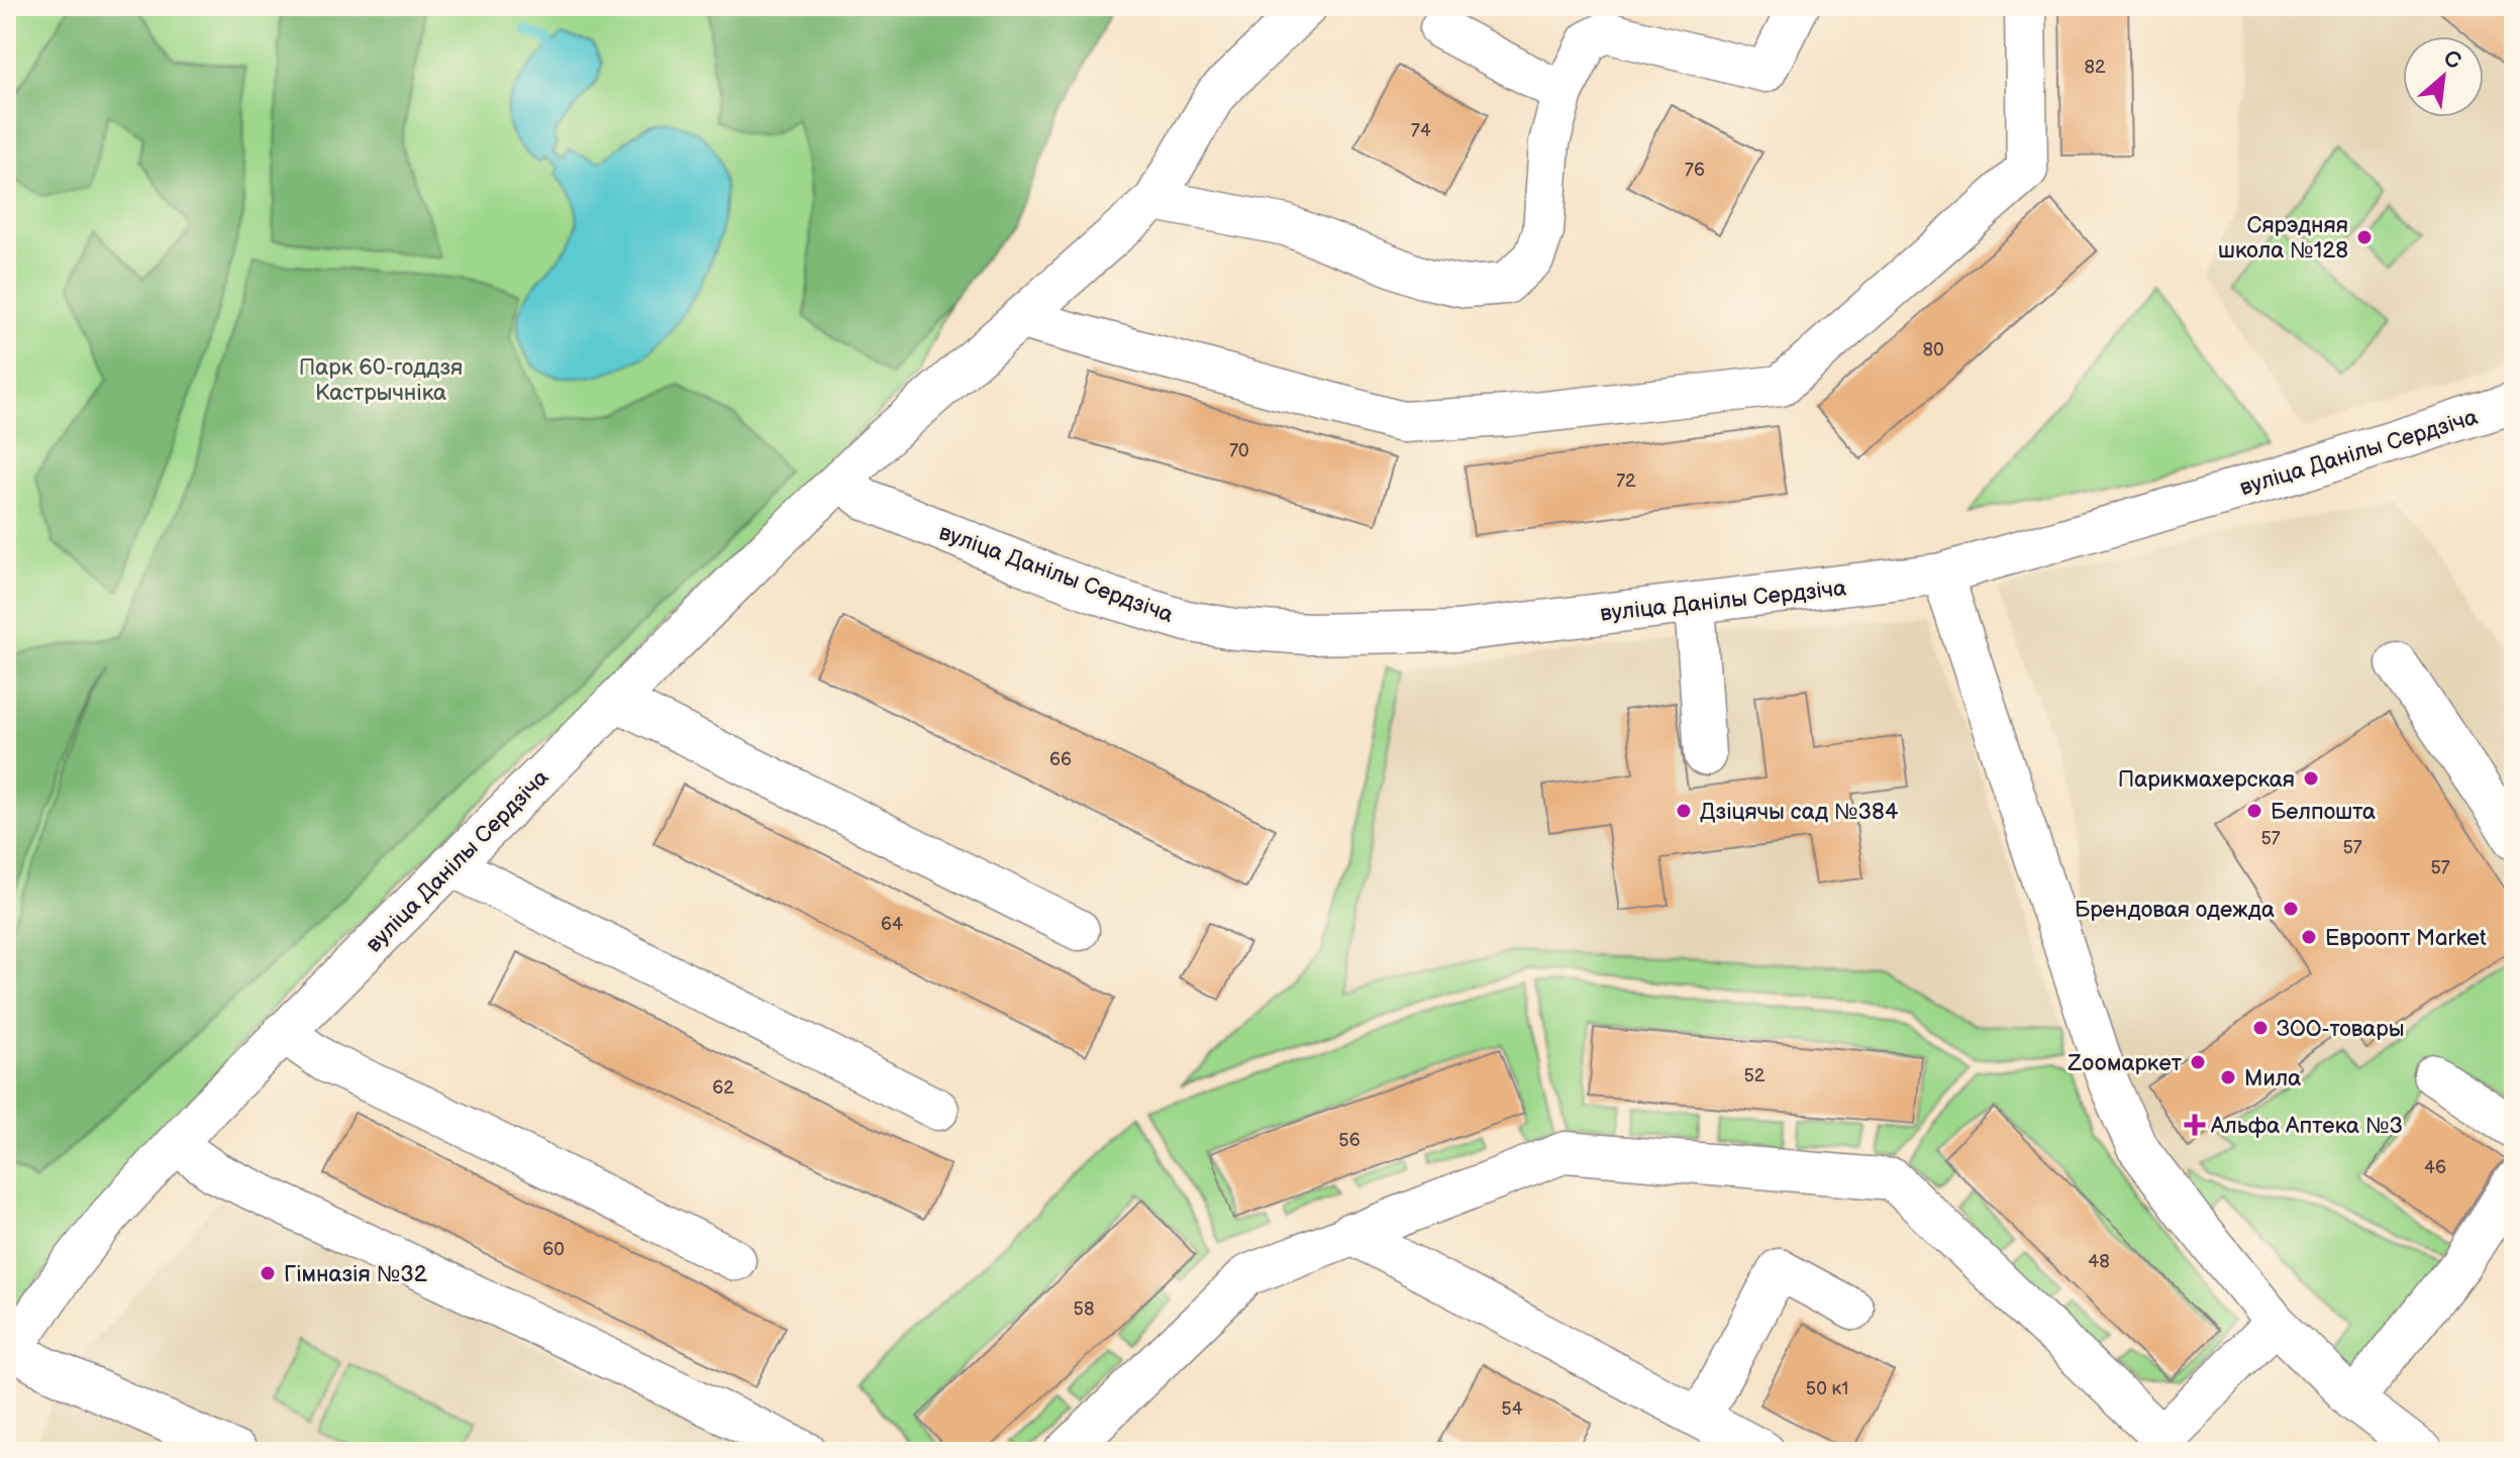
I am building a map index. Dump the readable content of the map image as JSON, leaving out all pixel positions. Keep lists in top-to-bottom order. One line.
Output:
{"streets":{"street":["вуліца Данілы Сердзіча"]},"parks":["Парк 60-годдзя Кастрычніка"],"places":{"other":["Сярэдняя школа №128","Парикмахерская","Дзіцячы сад №384","Белпошта","Брендовая одежда","Евроопт Market","ЗОО-товары","Zooмаркет","Мила","Гімназія №32"],"health":["Альфа Аптека №3"]},"house_numbers":["82","74","76","80","70","72","66","57","57","57","64","52","62","56","46","60","48","58","50 к1","54"],"north":"top right"}
